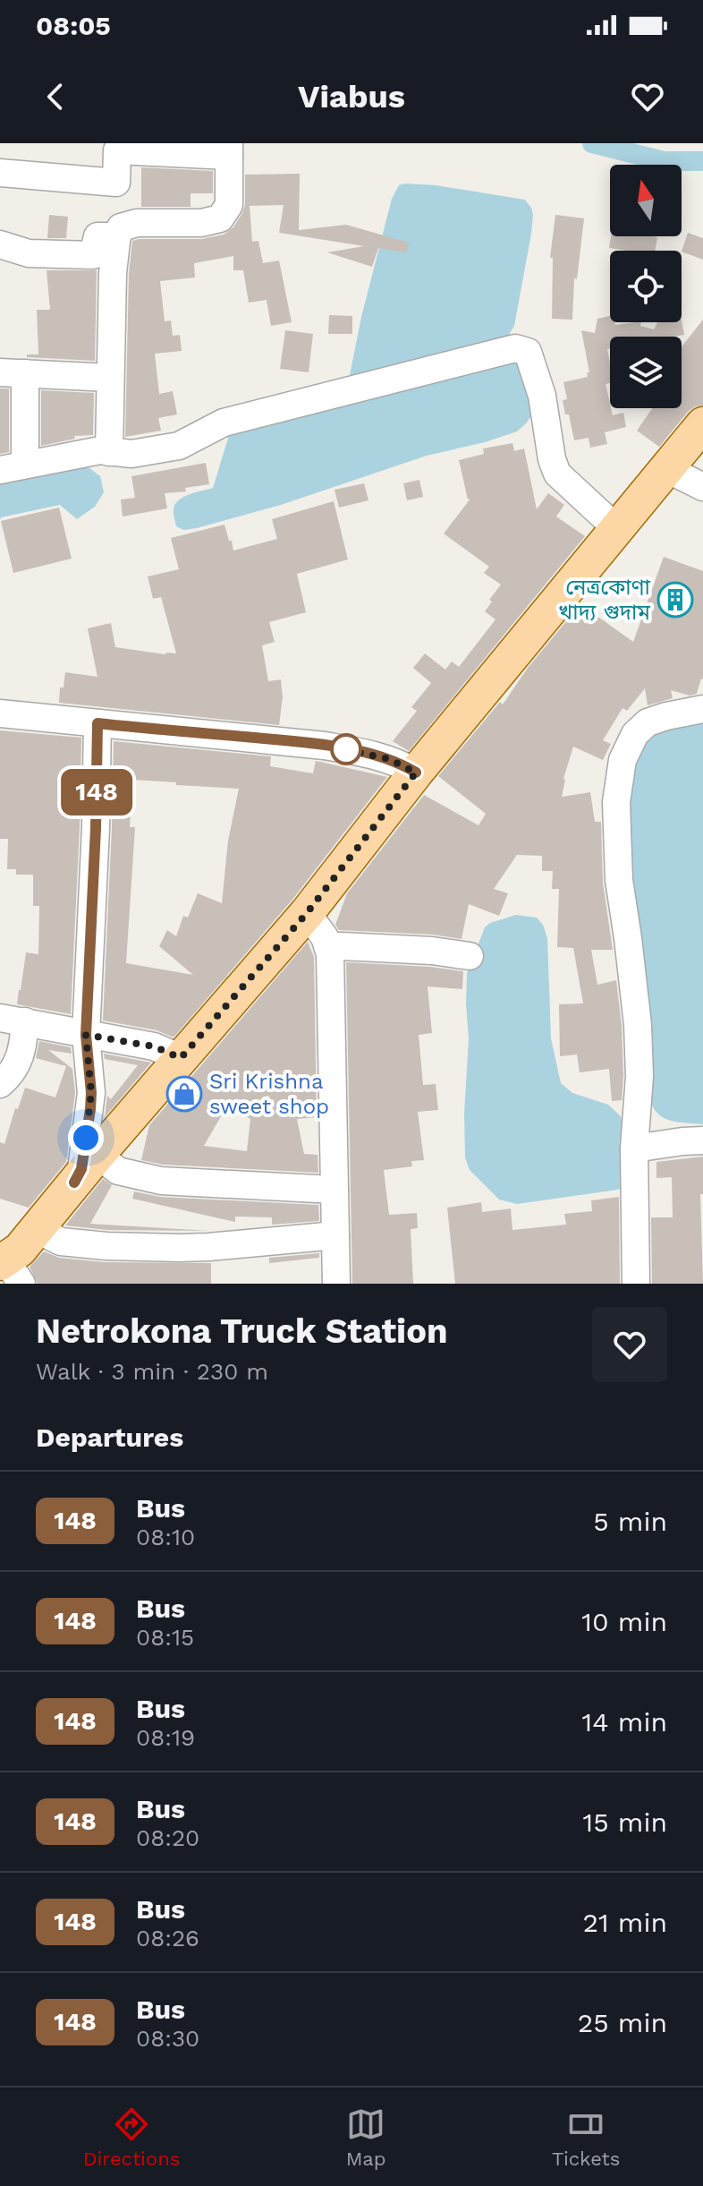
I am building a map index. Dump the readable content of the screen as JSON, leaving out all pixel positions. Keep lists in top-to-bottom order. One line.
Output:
{"places":{"building":["‌নেত্র‌কোণা খাদ্য গুদাম"],"shop":["Sri Krishna sweet shop"]},"lines":["bus line 148"],"north":"top","page":{"status":"08:05","header":"Viabus","on_map":"148","heading":[["Netrokona Truck Station","Walk · 3 min · 230 m"],"Departures"],"list":[{"mark":"148","name":"Bus","note":"08:10","value":"5 min"},{"mark":"148","name":"Bus","note":"08:15","value":"10 min"},{"mark":"148","name":"Bus","note":"08:19","value":"14 min"},{"mark":"148","name":"Bus","note":"08:20","value":"15 min"},{"mark":"148","name":"Bus","note":"08:26","value":"21 min"},{"mark":"148","name":"Bus","note":"08:30","value":"25 min"}],"tabs":["Directions","Map","Tickets"]}}
